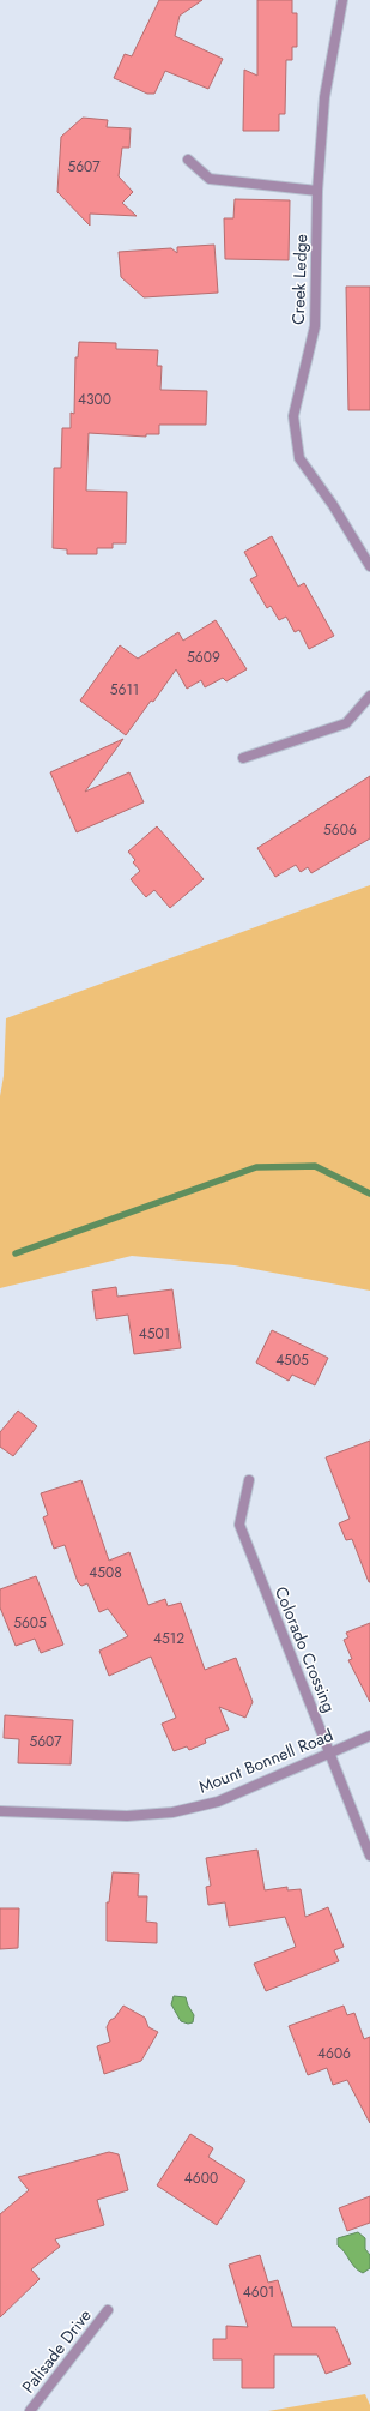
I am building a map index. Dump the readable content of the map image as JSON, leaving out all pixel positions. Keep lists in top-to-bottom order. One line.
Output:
{"streets":{"street":["Creek Ledge","Colorado Crossing","Mount Bonnell Road","Palisade Drive"]},"crossings":[["Colorado Crossing","Mount Bonnell Road"]],"house_numbers":["5607","4300","5609","5611","5606","4501","4505","4508","5605","4512","5607","4606","4600","4601"]}
